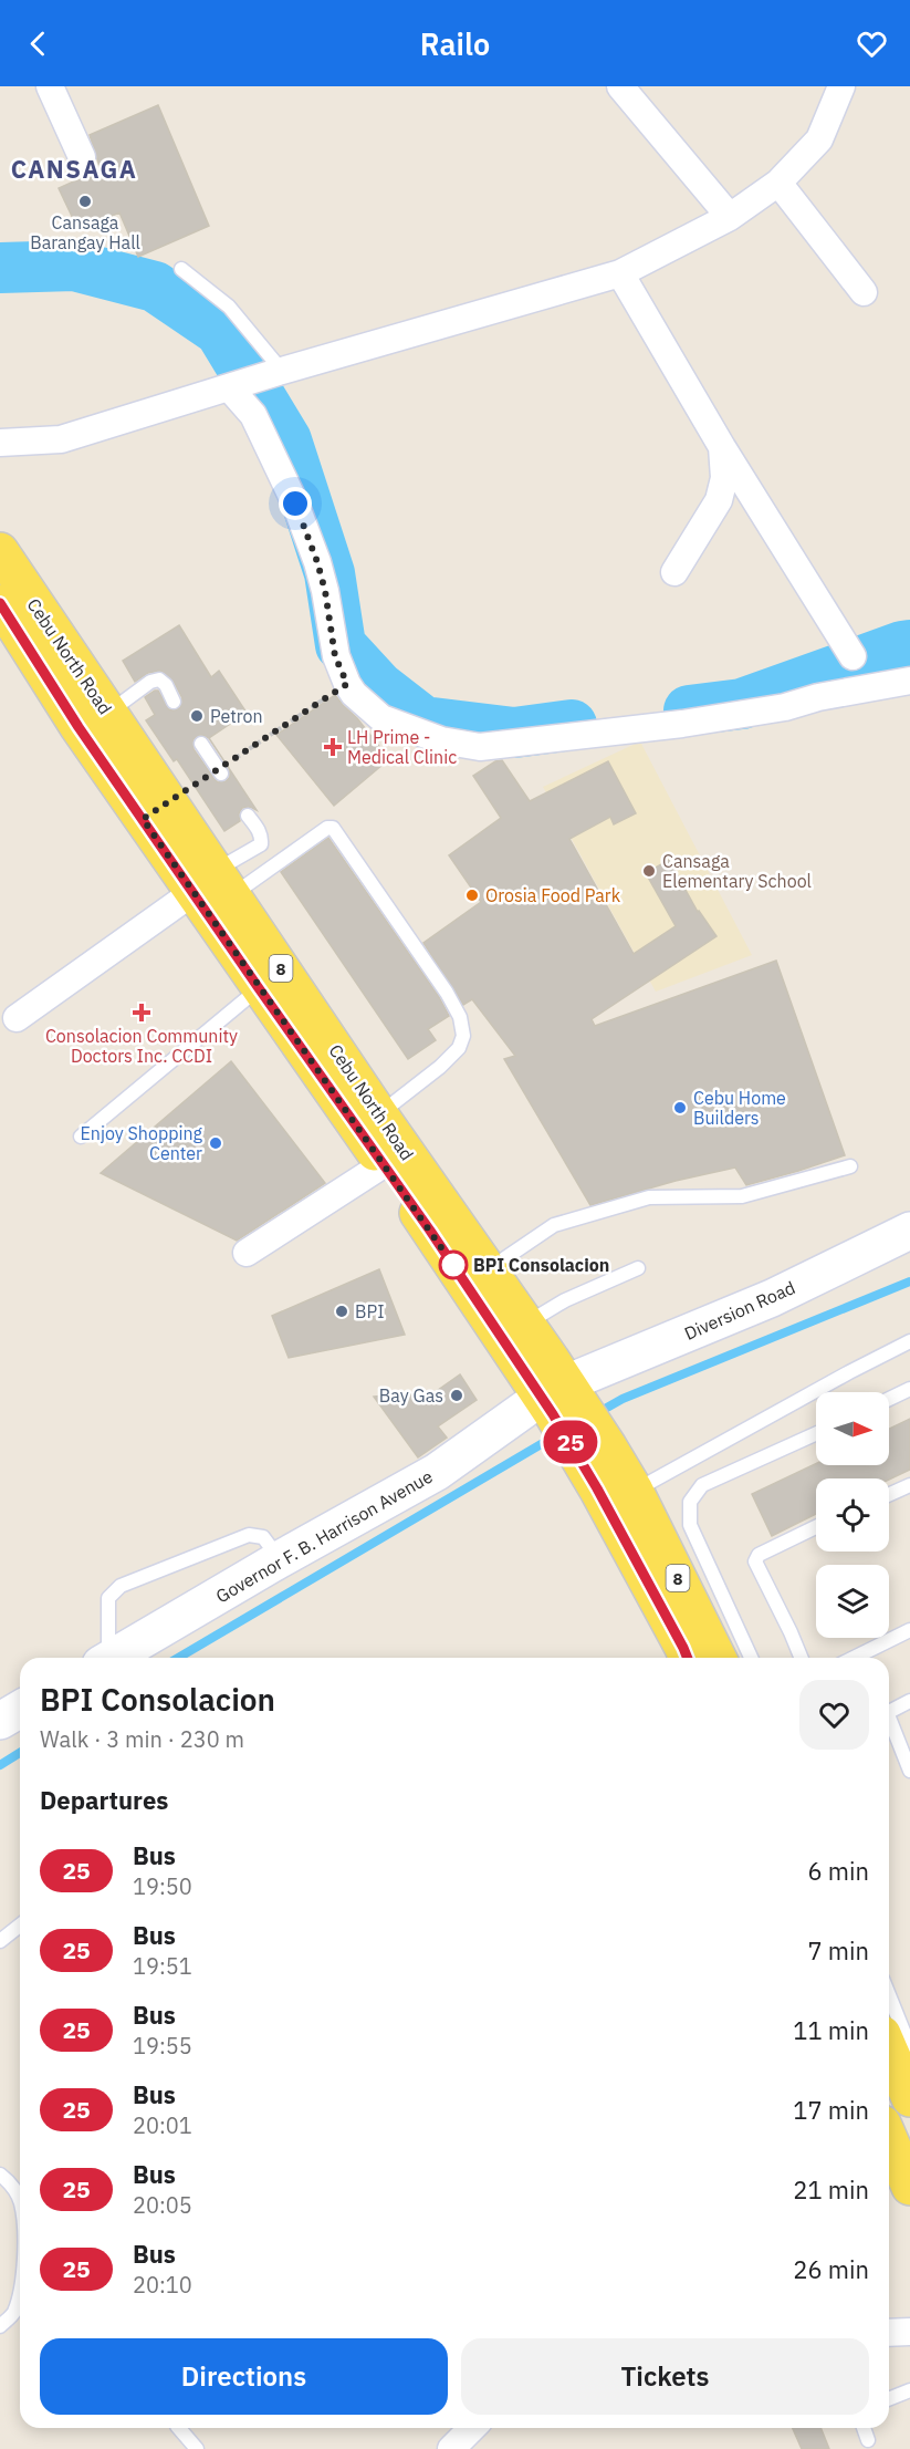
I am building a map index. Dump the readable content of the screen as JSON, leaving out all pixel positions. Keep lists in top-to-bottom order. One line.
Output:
{"streets":{"main road":["Cebu North Road","8"],"street":["Diversion Road","Governor F. B. Harrison Avenue"]},"crossings":[["Cebu North Road","Diversion Road"],["Cebu North Road","Governor F. B. Harrison Avenue"],["Diversion Road","Governor F. B. Harrison Avenue"]],"districts":["CANSAGA"],"places":{"other":["Cansaga Barangay Hall","Petron","Cansaga Elementary School","Orosia Food Park","Cebu Home Builders","Enjoy Shopping Center","BPI Consolacion","BPI","Bay Gas"],"health":["LH Prime - Medical Clinic","Consolacion Community Doctors Inc. CCDI"]},"lines":["bus line 25"],"north":"right","page":{"header":"Railo","on_map":"25","heading":[["BPI Consolacion","Walk · 3 min · 230 m"],"Departures"],"list":[{"mark":"25","name":"Bus","note":"19:50","value":"6 min"},{"mark":"25","name":"Bus","note":"19:51","value":"7 min"},{"mark":"25","name":"Bus","note":"19:55","value":"11 min"},{"mark":"25","name":"Bus","note":"20:01","value":"17 min"},{"mark":"25","name":"Bus","note":"20:05","value":"21 min"},{"mark":"25","name":"Bus","note":"20:10","value":"26 min"}],"buttons":["Directions","Tickets"]}}
